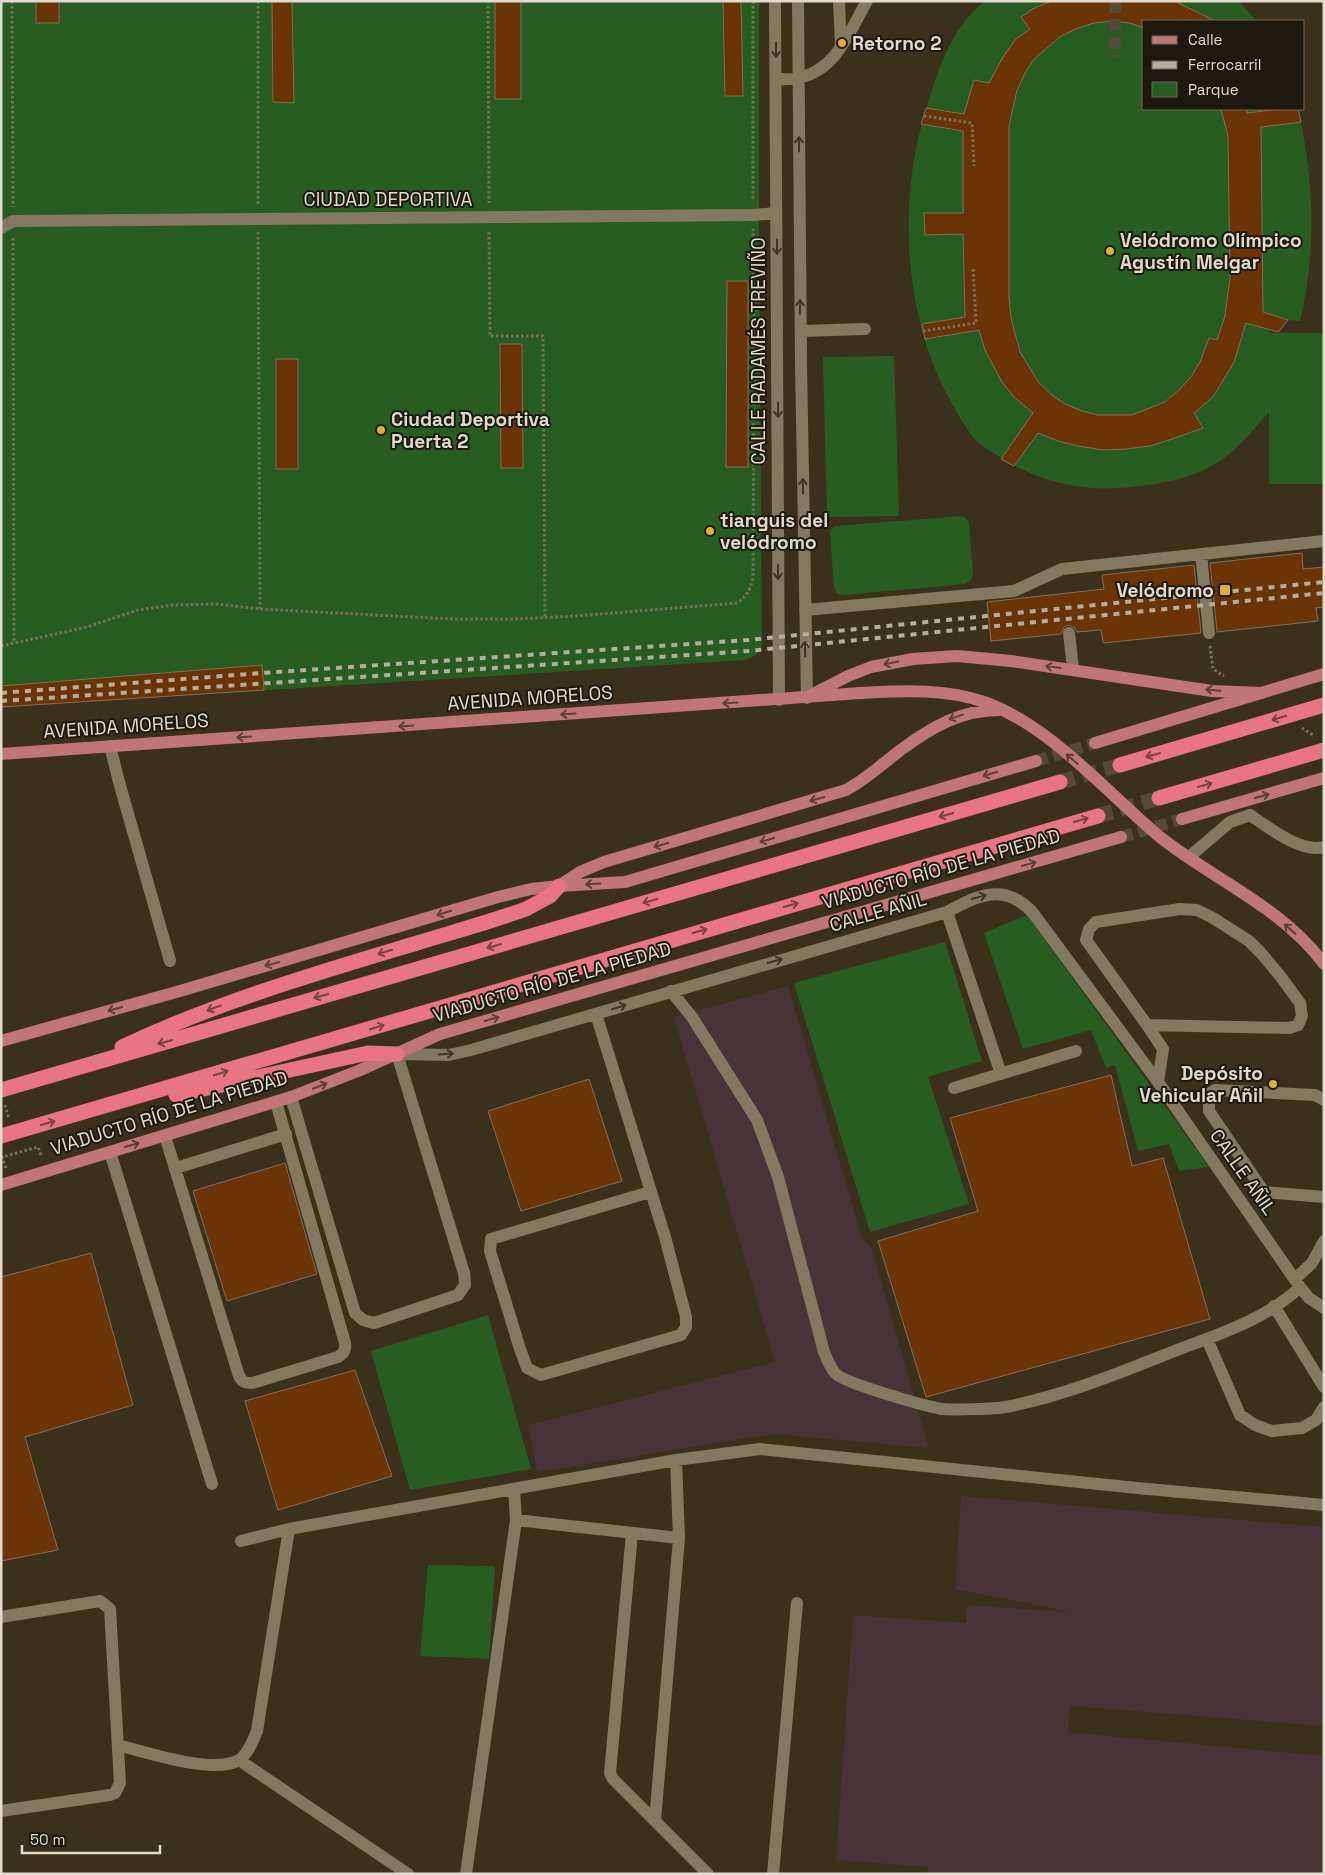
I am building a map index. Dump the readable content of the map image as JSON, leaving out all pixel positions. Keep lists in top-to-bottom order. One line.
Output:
{"streets":{"highway":["VIADUCTO RÍO DE LA PIEDAD"],"main road":["AVENIDA MORELOS"],"street":["CIUDAD DEPORTIVA","CALLE RADAMÉS TREVIÑO","CALLE AÑIL"]},"crossings":[["CIUDAD DEPORTIVA","CALLE RADAMÉS TREVIÑO"],["CALLE RADAMÉS TREVIÑO","AVENIDA MORELOS"],["VIADUCTO RÍO DE LA PIEDAD","CALLE AÑIL"]],"one_way":["CALLE AÑIL"],"places":{"other":["Retorno 2","Velódromo Olímpico Agustín Melgar","Ciudad Deportiva Puerta 2","tianguis del velódromo","Depósito Vehicular Añil"],"transit":["Velódromo"]},"legend":["Calle","Ferrocarril","Parque"],"scale_bar":"50 m"}
